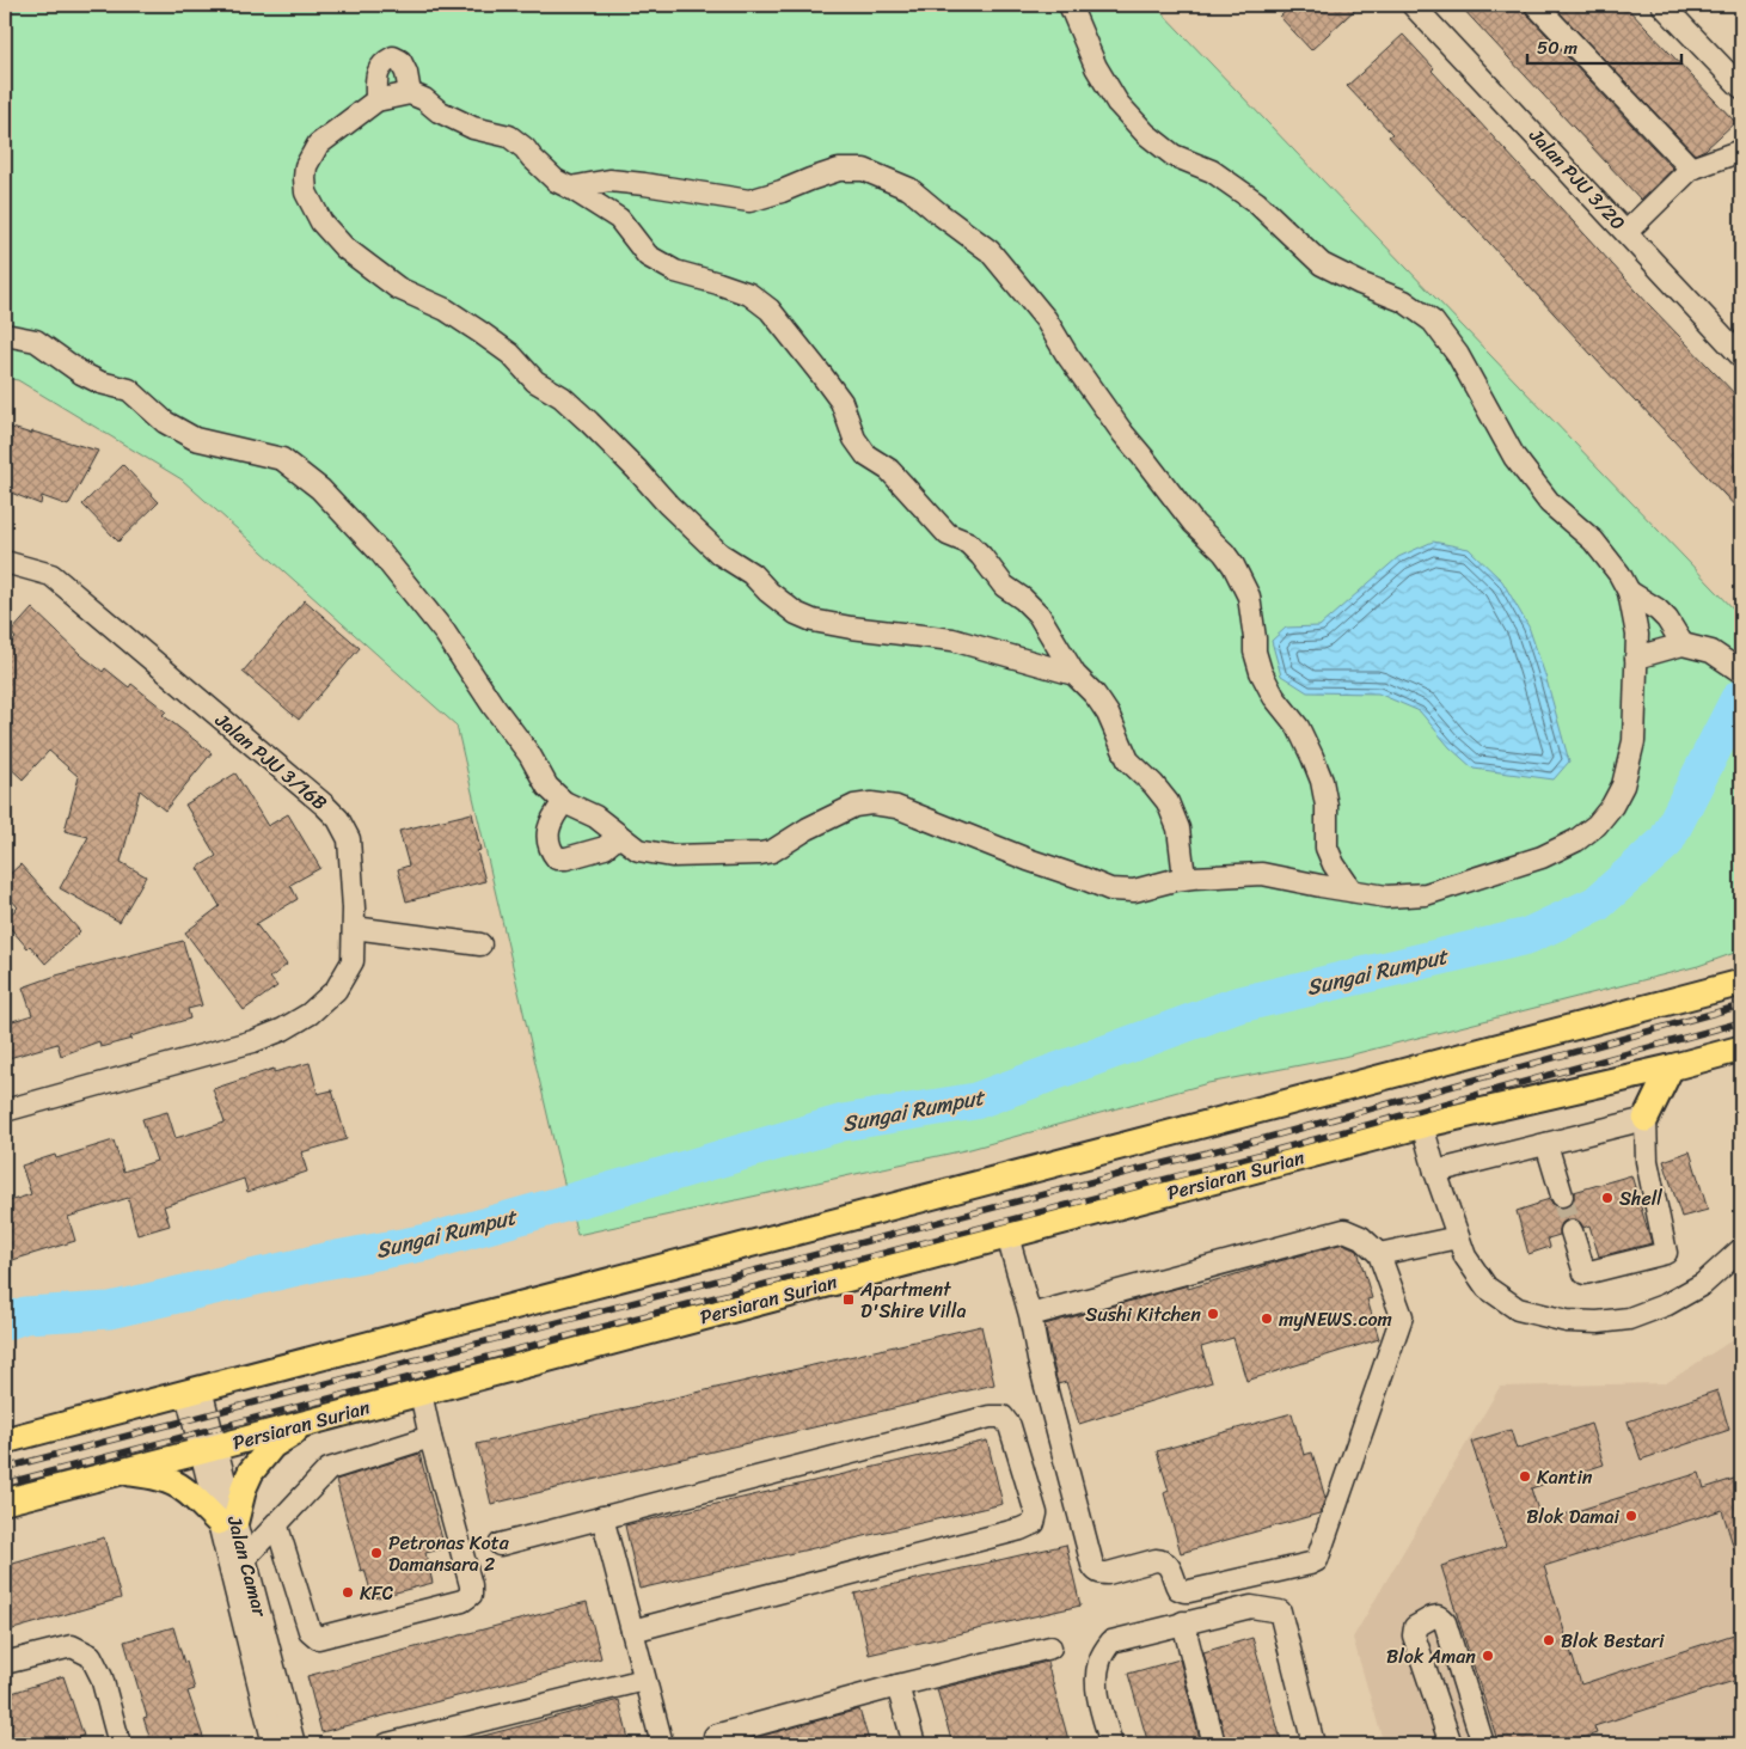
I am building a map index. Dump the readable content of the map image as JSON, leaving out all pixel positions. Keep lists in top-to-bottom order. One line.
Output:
{"streets":{"main road":["Persiaran Surian"],"street":["Jalan PJU 3/20","Jalan PJU 3/16B","Jalan Camar"]},"crossings":[["Persiaran Surian","Jalan Camar"]],"water":["Sungai Rumput"],"places":{"other":["Shell","Sushi Kitchen","myNEWS.com","Kantin","Blok Damai","Petronas Kota Damansara 2","KFC","Blok Bestari","Blok Aman"],"transit":["Apartment D'Shire Villa"]},"scale_bar":"50 m"}
